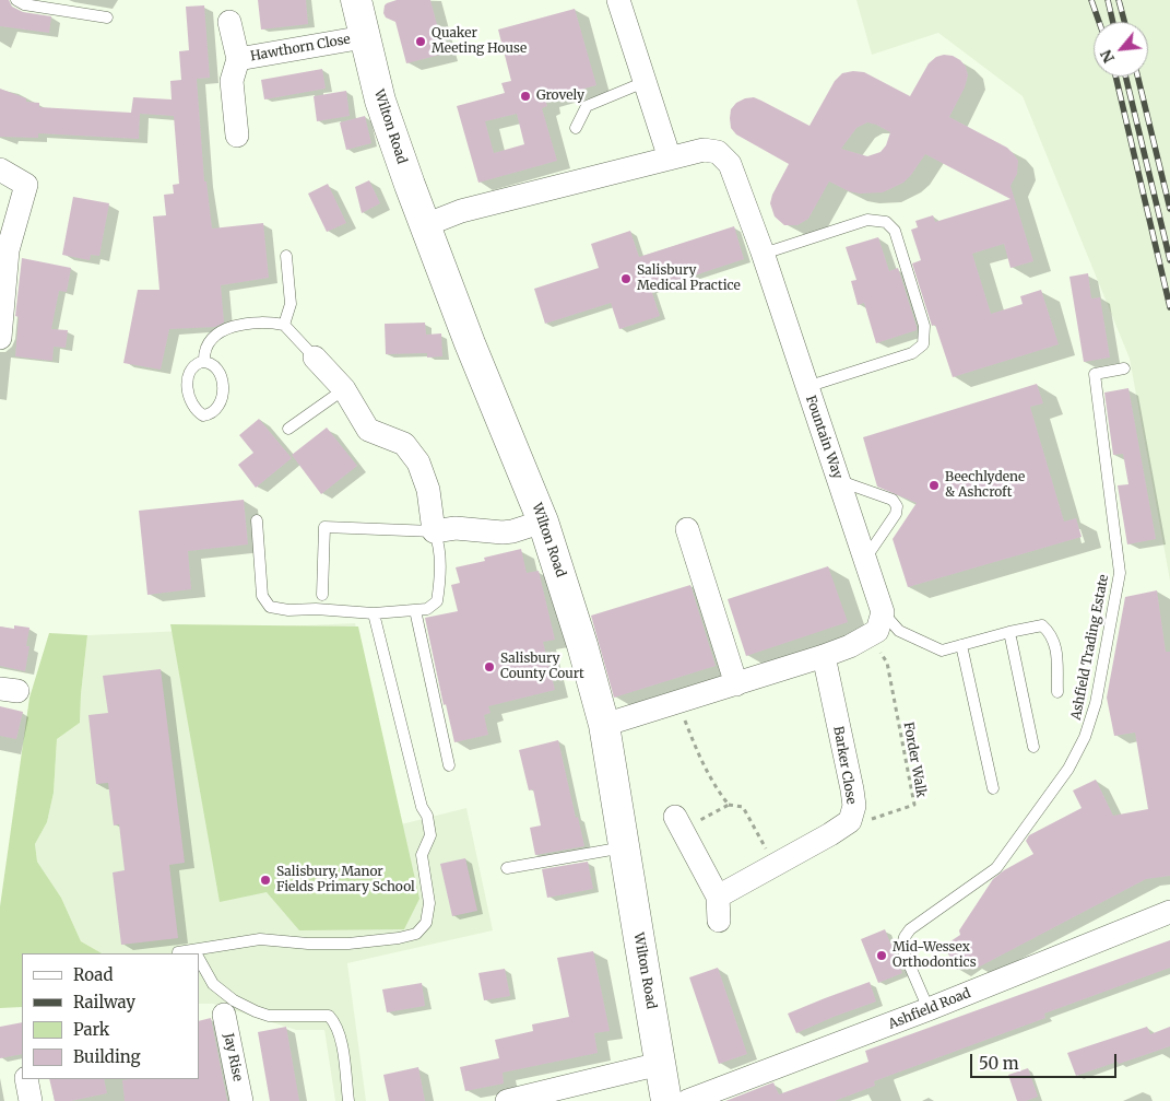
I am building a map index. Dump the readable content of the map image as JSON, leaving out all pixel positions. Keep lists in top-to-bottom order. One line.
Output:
{"streets":{"highway":["Wilton Road"],"street":["Hawthorn Close","Fountain Way","Barker Close","Ashfield Road","Jay Rise"],"lane":["Ashfield Trading Estate"],"path":["Forder Walk"]},"crossings":[["Hawthorn Close","Wilton Road"],["Wilton Road","Fountain Way"],["Ashfield Trading Estate","Ashfield Road"]],"places":["Quaker Meeting House","Grovely","Salisbury Medical Practice","Beechlydene & Ashcroft","Salisbury County Court","Salisbury, Manor Fields Primary School","Mid-Wessex Orthodontics"],"legend":["Road","Railway","Park","Building"],"scale_bar":"50 m","north":"bottom left"}
